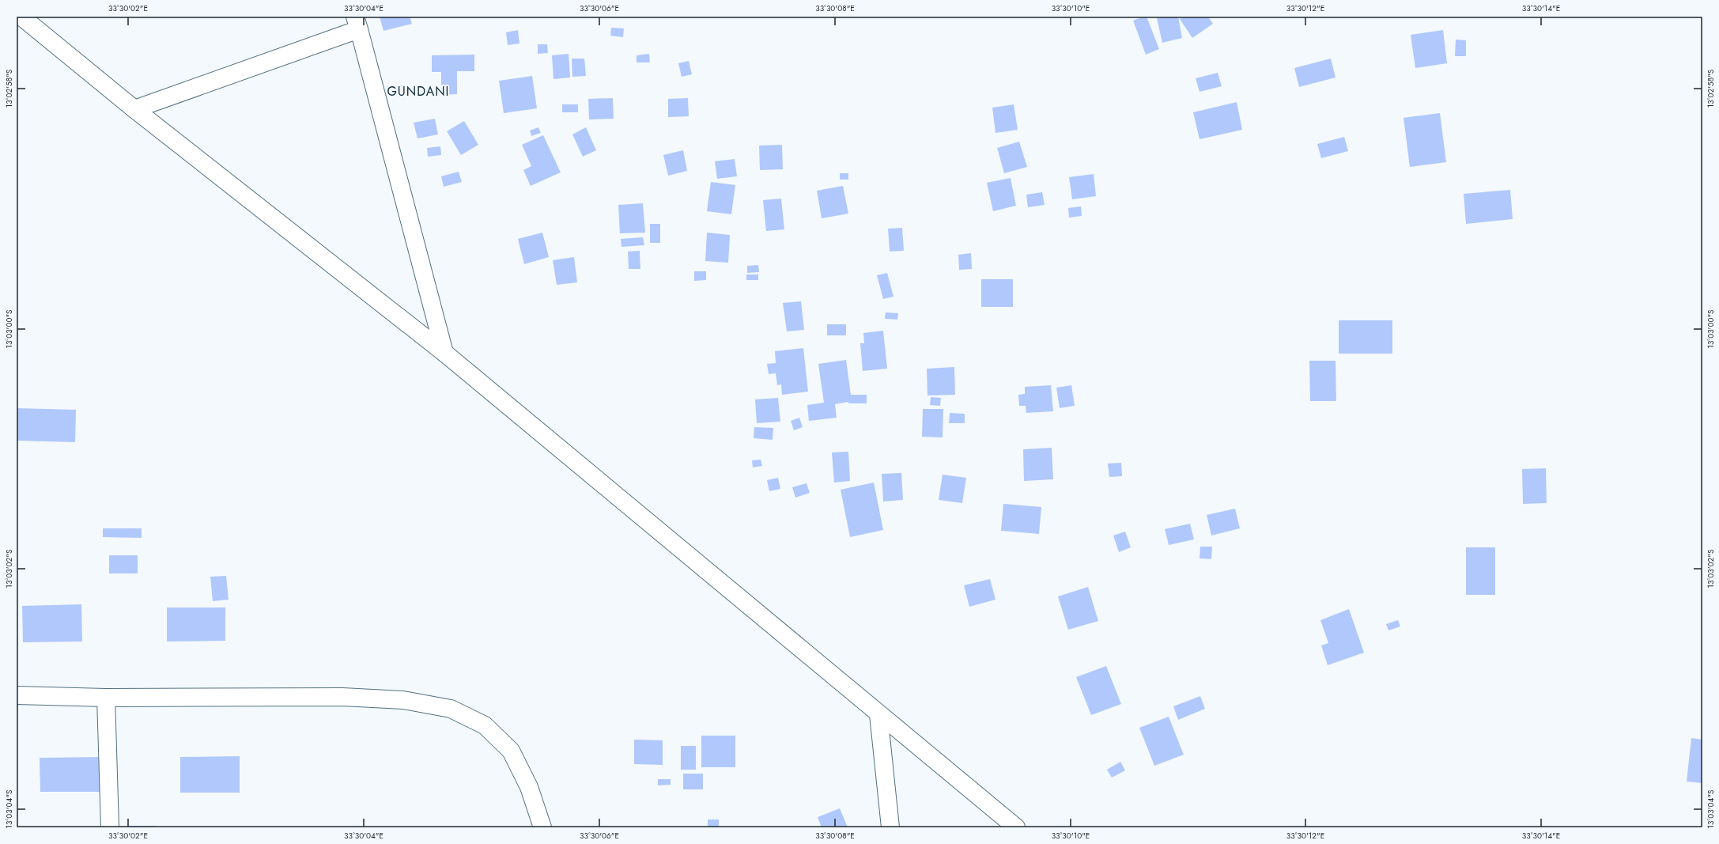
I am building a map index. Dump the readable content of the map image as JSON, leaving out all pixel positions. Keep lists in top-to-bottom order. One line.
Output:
{"districts":["GUNDANI"],"coordinates":["33°30'02\"E","33°30'04\"E","33°30'06\"E","33°30'08\"E","33°30'10\"E","33°30'12\"E","33°30'14\"E","13°02'58\"S","13°03'00\"S","13°03'02\"S","13°03'04\"S"]}
